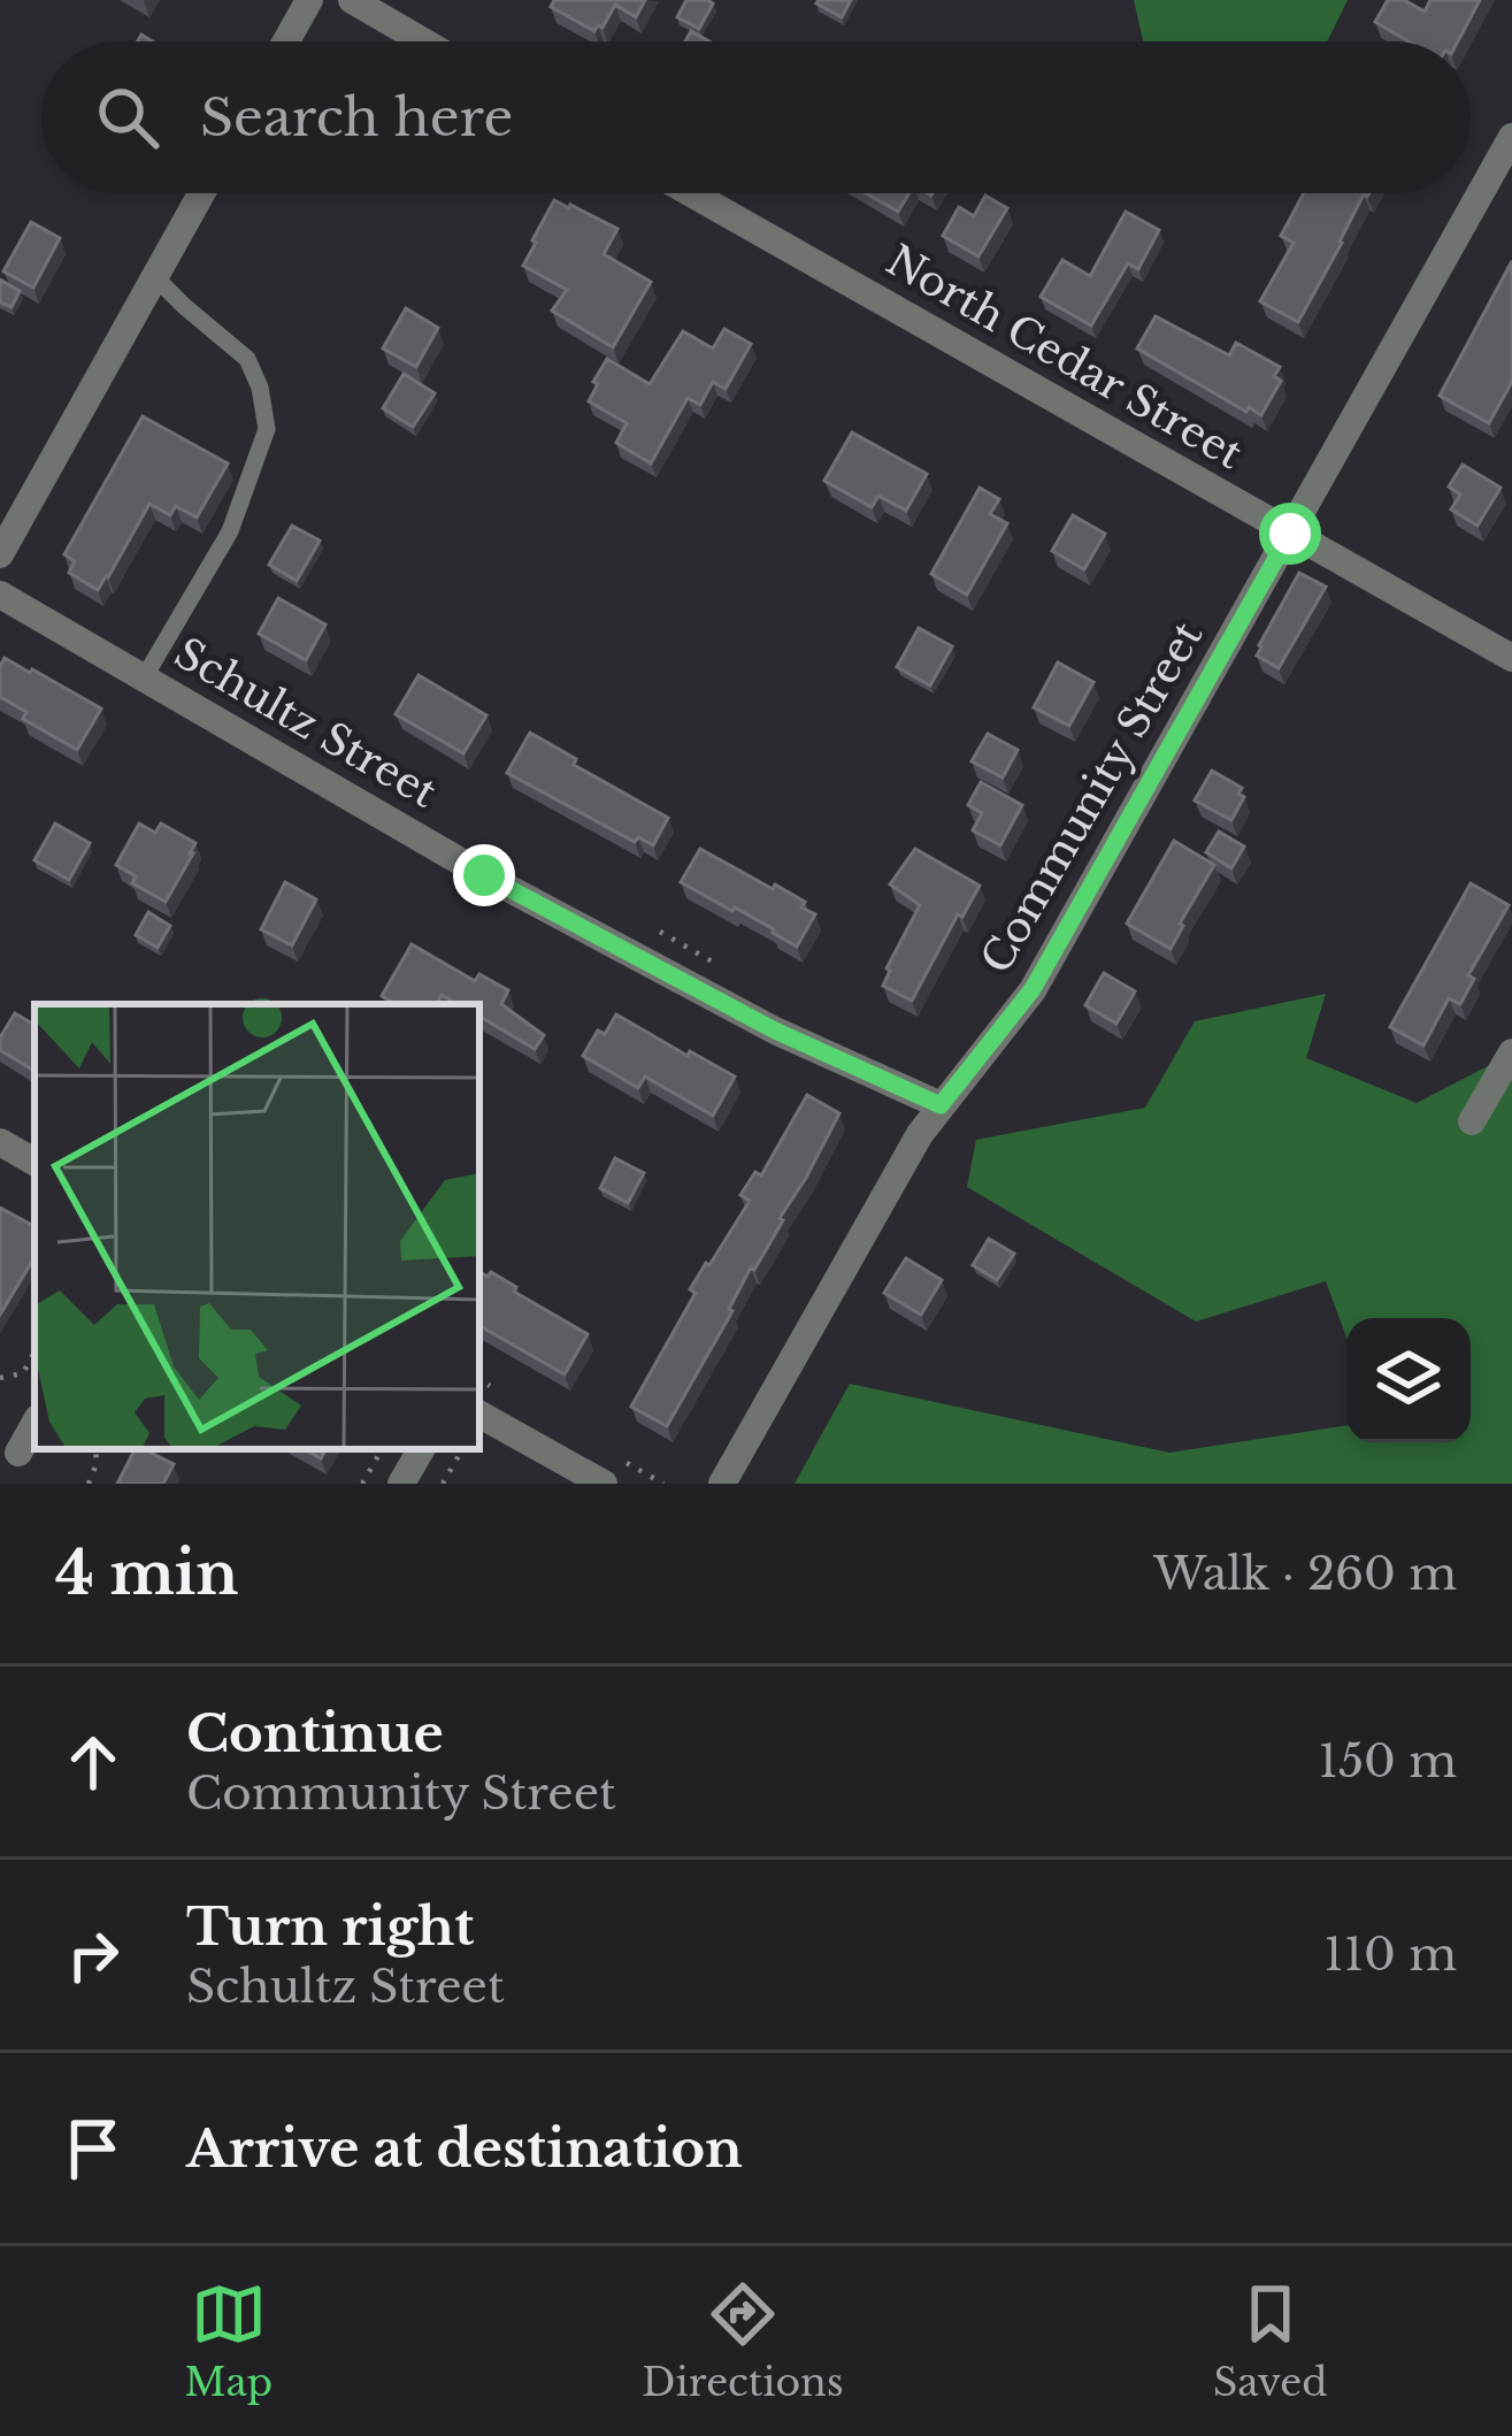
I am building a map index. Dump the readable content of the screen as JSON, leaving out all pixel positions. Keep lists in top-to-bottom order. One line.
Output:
{"streets":{"street":["North Cedar Street","Schultz Street","Community Street"]},"crossings":[["North Cedar Street","Community Street"],["Schultz Street","Community Street"]],"page":{"search":"Search here","heading":["4 min","Walk · 260 m"],"list":[["Continue","Community Street","150 m"],["Turn right","Schultz Street","110 m"],"Arrive at destination"],"nav":["Map","Directions","Saved"]}}
